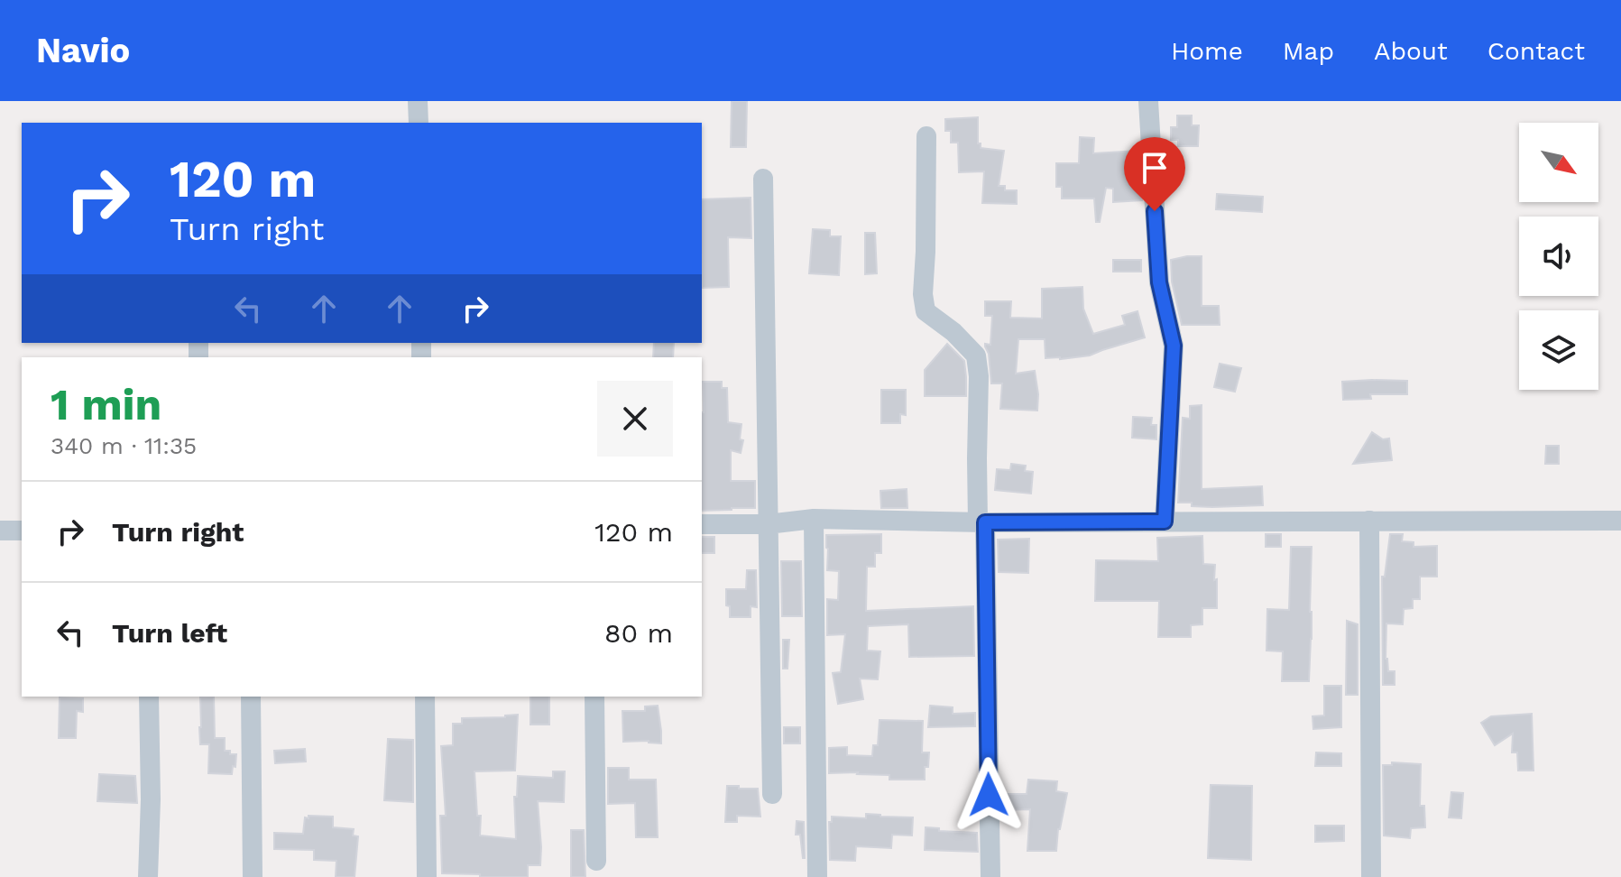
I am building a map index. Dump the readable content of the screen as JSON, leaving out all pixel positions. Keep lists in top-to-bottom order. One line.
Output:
{"north":"bottom right","page":{"header":"Navio","nav":["Home","Map","About","Contact"],"turn":["120 m","Turn right"],"heading":["1 min","340 m · 11:35"],"list":[{"name":"Turn right","value":"120 m"},{"name":"Turn left","value":"80 m"}]}}
